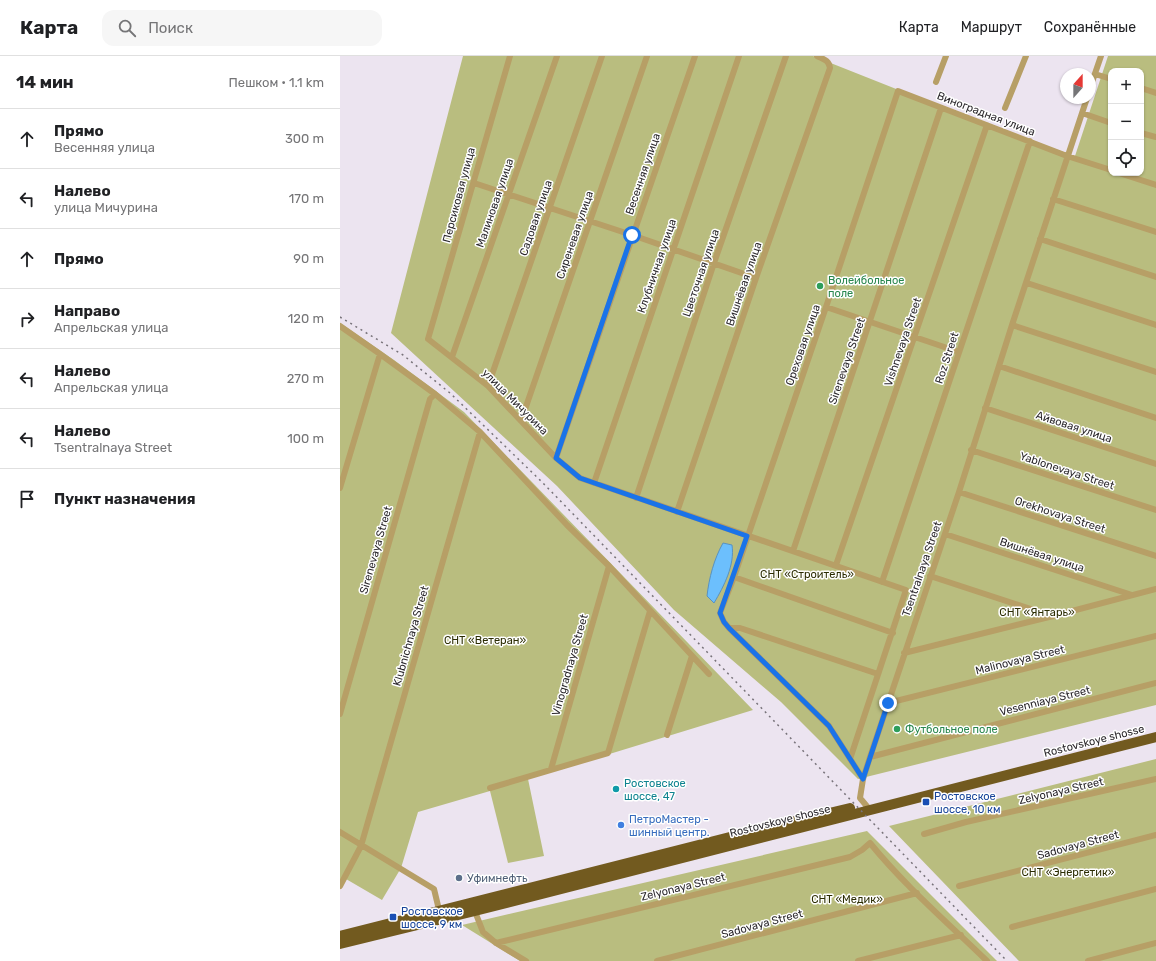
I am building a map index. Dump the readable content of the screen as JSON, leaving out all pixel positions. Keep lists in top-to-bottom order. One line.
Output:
{"streets":{"highway":["Rostovskoye shosse"],"street":["Виноградная улица","Весенняя улица","Персиковая улица","Малиновая улица","Садовая улица","Сиреневая улица","Клубничная улица","Цветочная улица","Вишнёвая улица","Vishnevaya Street","Ореховая улица","Roz Street","Sirenevaya Street","улица Мичурина","Айвовая улица","Yablonevaya Street","Orekhovaya Street","Tsentralnaya Street","Klubnichnaya Street","Malinovaya Street","Vinogradnaya Street","Vesenniaya Street","Zelyonaya Street","Sadovaya Street"]},"crossings":[["Виноградная улица","Vishnevaya Street"],["Виноградная улица","Ореховая улица"],["Виноградная улица","Roz Street"],["Виноградная улица","Sirenevaya Street"],["Виноградная улица","Tsentralnaya Street"],["Весенняя улица","улица Мичурина"],["Персиковая улица","улица Мичурина"],["Малиновая улица","улица Мичурина"],["Садовая улица","улица Мичурина"],["Сиреневая улица","улица Мичурина"],["Клубничная улица","улица Мичурина"],["Цветочная улица","улица Мичурина"],["Вишнёвая улица","улица Мичурина"],["Вишнёвая улица","Tsentralnaya Street"],["Vishnevaya Street","улица Мичурина"],["Ореховая улица","улица Мичурина"],["Roz Street","улица Мичурина"],["Sirenevaya Street","улица Мичурина"],["Айвовая улица","Tsentralnaya Street"],["Yablonevaya Street","Tsentralnaya Street"],["Orekhovaya Street","Tsentralnaya Street"],["Tsentralnaya Street","Malinovaya Street"],["Tsentralnaya Street","Vesenniaya Street"],["Tsentralnaya Street","Rostovskoye shosse"],["Zelyonaya Street","Sadovaya Street"]],"parks":["СНТ «Строитель»","СНТ «Янтарь»","СНТ «Ветеран»","СНТ «Энергетик»","СНТ «Медик»"],"places":{"other":["Волейбольное поле","Футбольное поле","Ростовское шоссе, 47","ПетроМастер - шинный центр.","Уфимнефть"],"transit":["Ростовское шоссе, 10 км","Ростовское шоссе, 9 км"]},"north":"top","page":{"header":"Карта","search":"Поиск","nav":["Карта","Маршрут","Сохранённые"],"heading":["14 мин","Пешком · 1.1 km"],"map_buttons":["+","−"],"list":[["Прямо","Весенняя улица","300 m"],["Налево","улица Мичурина","170 m"],["Прямо","90 m"],["Направо","Апрельская улица","120 m"],["Налево","Апрельская улица","270 m"],["Налево","Tsentralnaya Street","100 m"],"Пункт назначения"]}}
